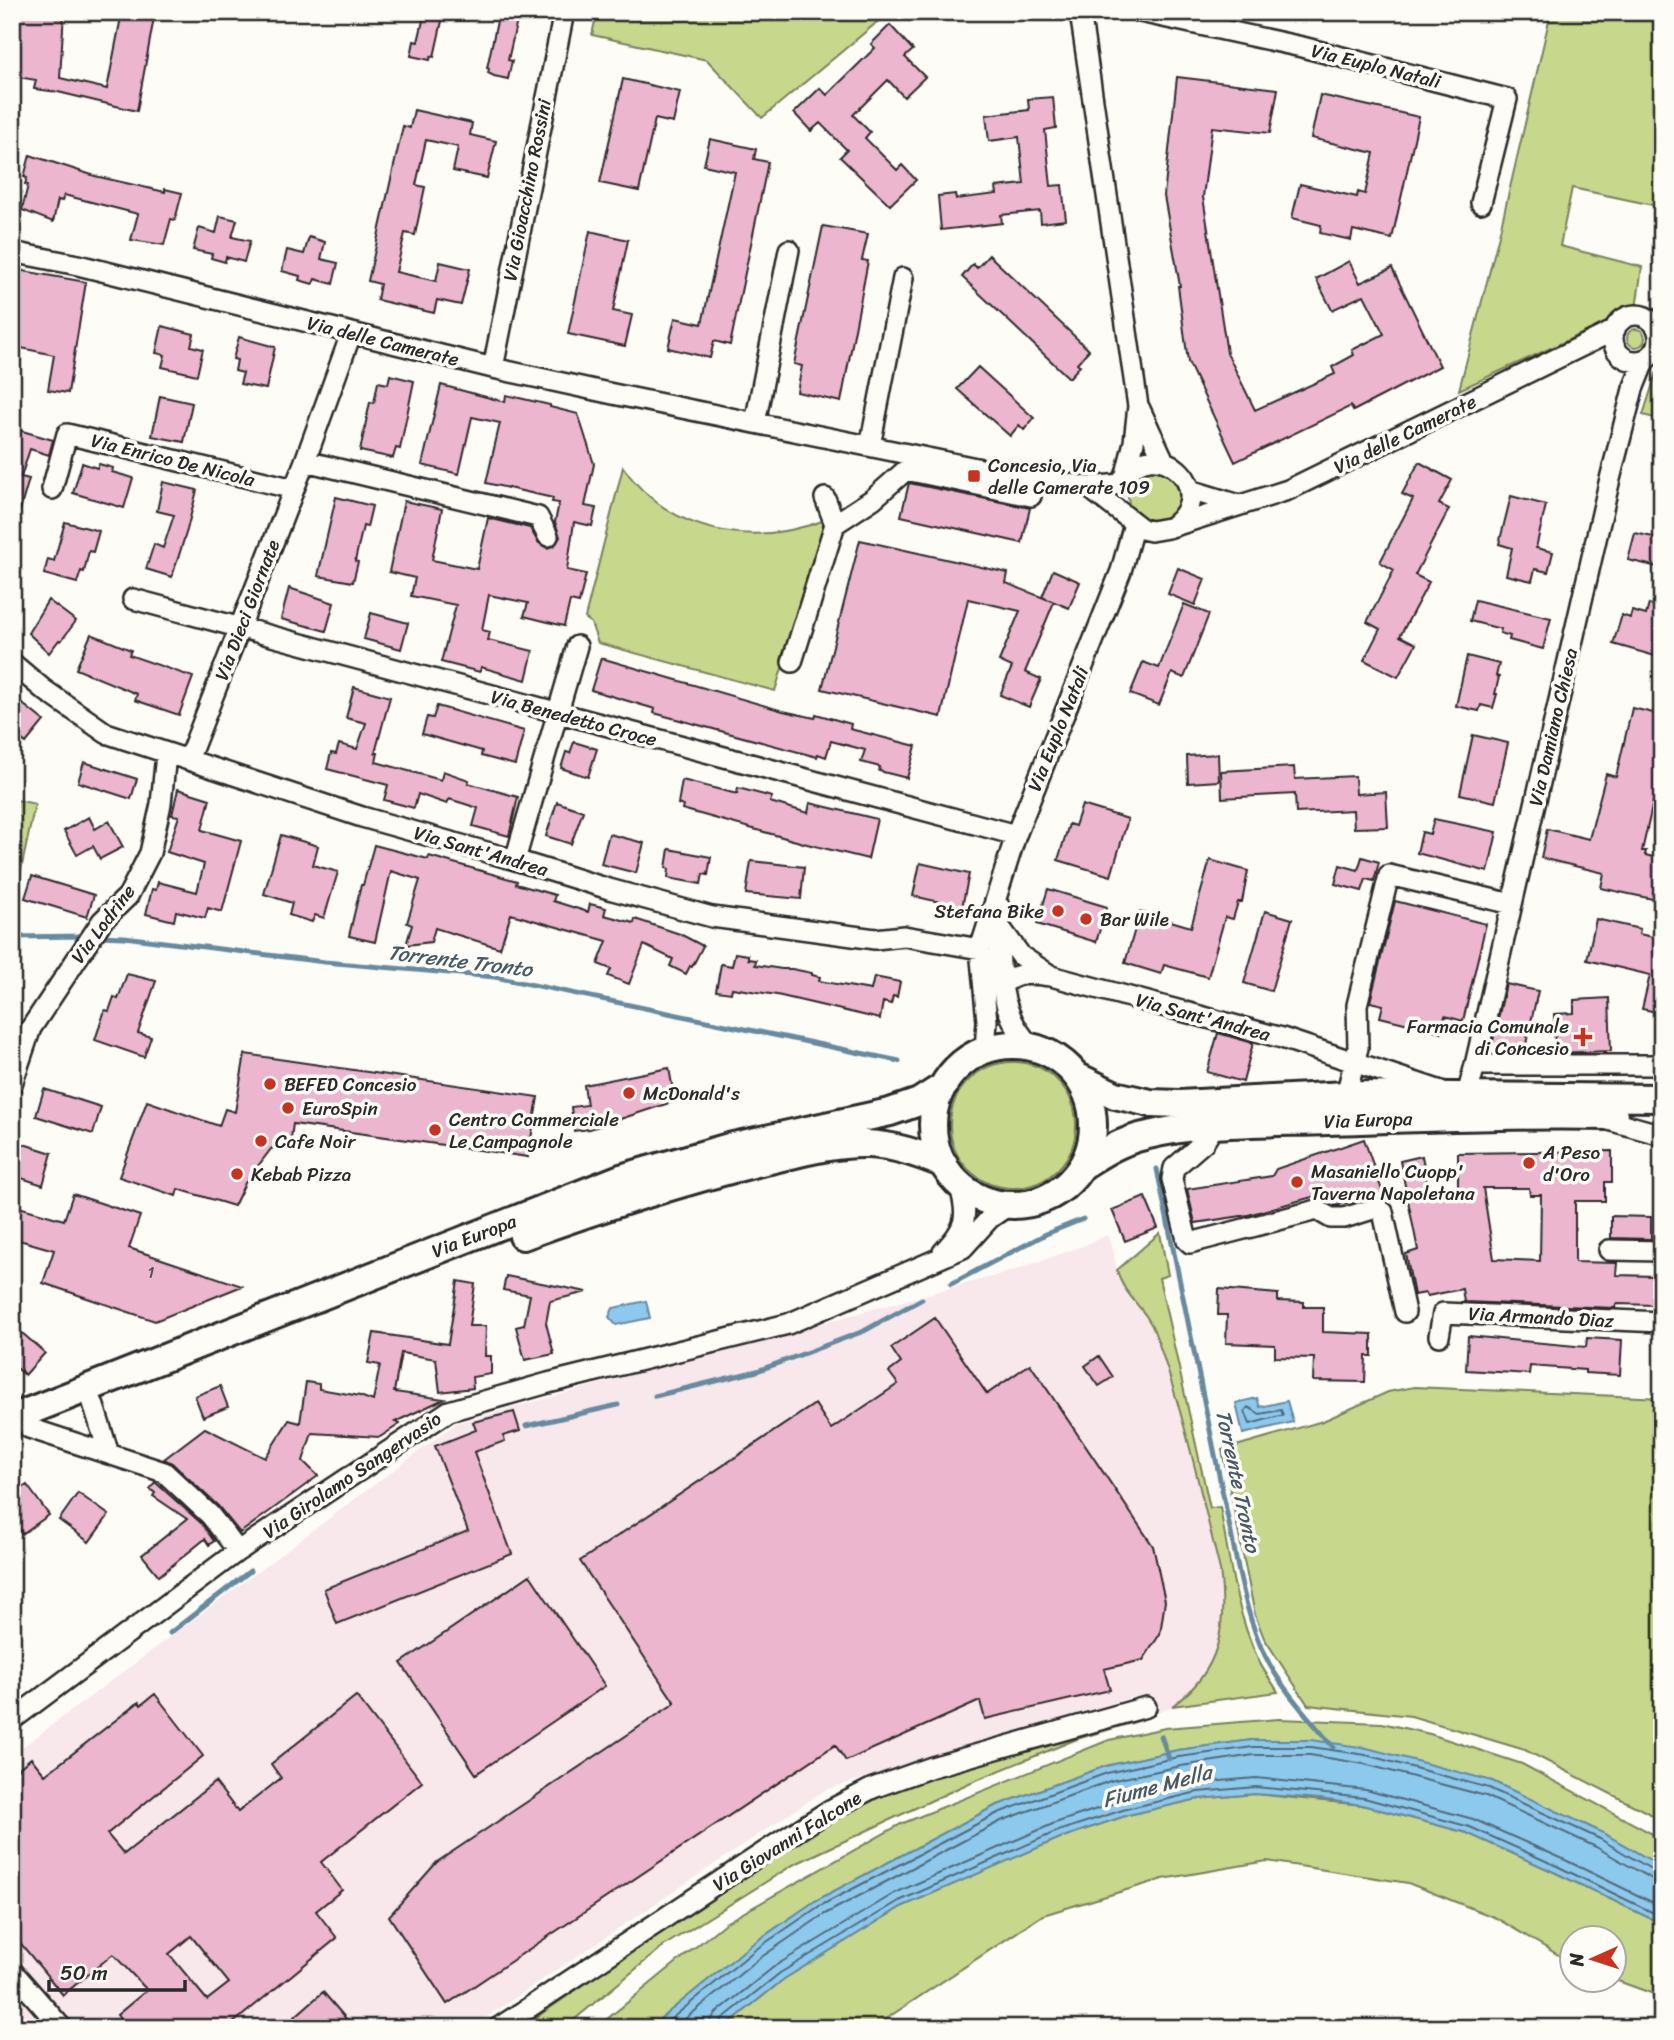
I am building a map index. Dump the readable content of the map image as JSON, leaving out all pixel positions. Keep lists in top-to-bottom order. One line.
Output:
{"streets":{"main road":["Via Europa"],"street":["Via Euplo Natali","Via Gioacchino Rossini","Via delle Camerate","Via Enrico De Nicola","Via Dieci Giornate","Via Benedetto Croce","Via Damiano Chiesa","Via Sant'Andrea","Via Lodrine","Via Armando Diaz","Via Girolamo Sangervasio","Via Giovanni Falcone"]},"crossings":[["Via Euplo Natali","Via delle Camerate"],["Via Euplo Natali","Via Benedetto Croce"],["Via Euplo Natali","Via Sant'Andrea"],["Via Euplo Natali","Via Europa"],["Via Euplo Natali","Via Girolamo Sangervasio"],["Via Gioacchino Rossini","Via delle Camerate"],["Via delle Camerate","Via Dieci Giornate"],["Via delle Camerate","Via Damiano Chiesa"],["Via Enrico De Nicola","Via Dieci Giornate"],["Via Dieci Giornate","Via Benedetto Croce"],["Via Dieci Giornate","Via Sant'Andrea"],["Via Sant'Andrea","Via Lodrine"],["Via Sant'Andrea","Via Europa"],["Via Europa","Via Girolamo Sangervasio"]],"water":["Torrente Tronto","Fiume Mella"],"places":{"transit":["Concesio, Via delle Camerate 109"],"other":["Stefana Bike","Bar Wile","BEFED Concesio","McDonald's","EuroSpin","Centro Commerciale Le Campagnole","Cafe Noir","A Peso d'Oro","Kebab Pizza","Masaniello Cuopp' Taverna Napoletana"],"health":["Farmacia Comunale di Concesio"]},"house_numbers":["1"],"scale_bar":"50 m","north":"left"}
